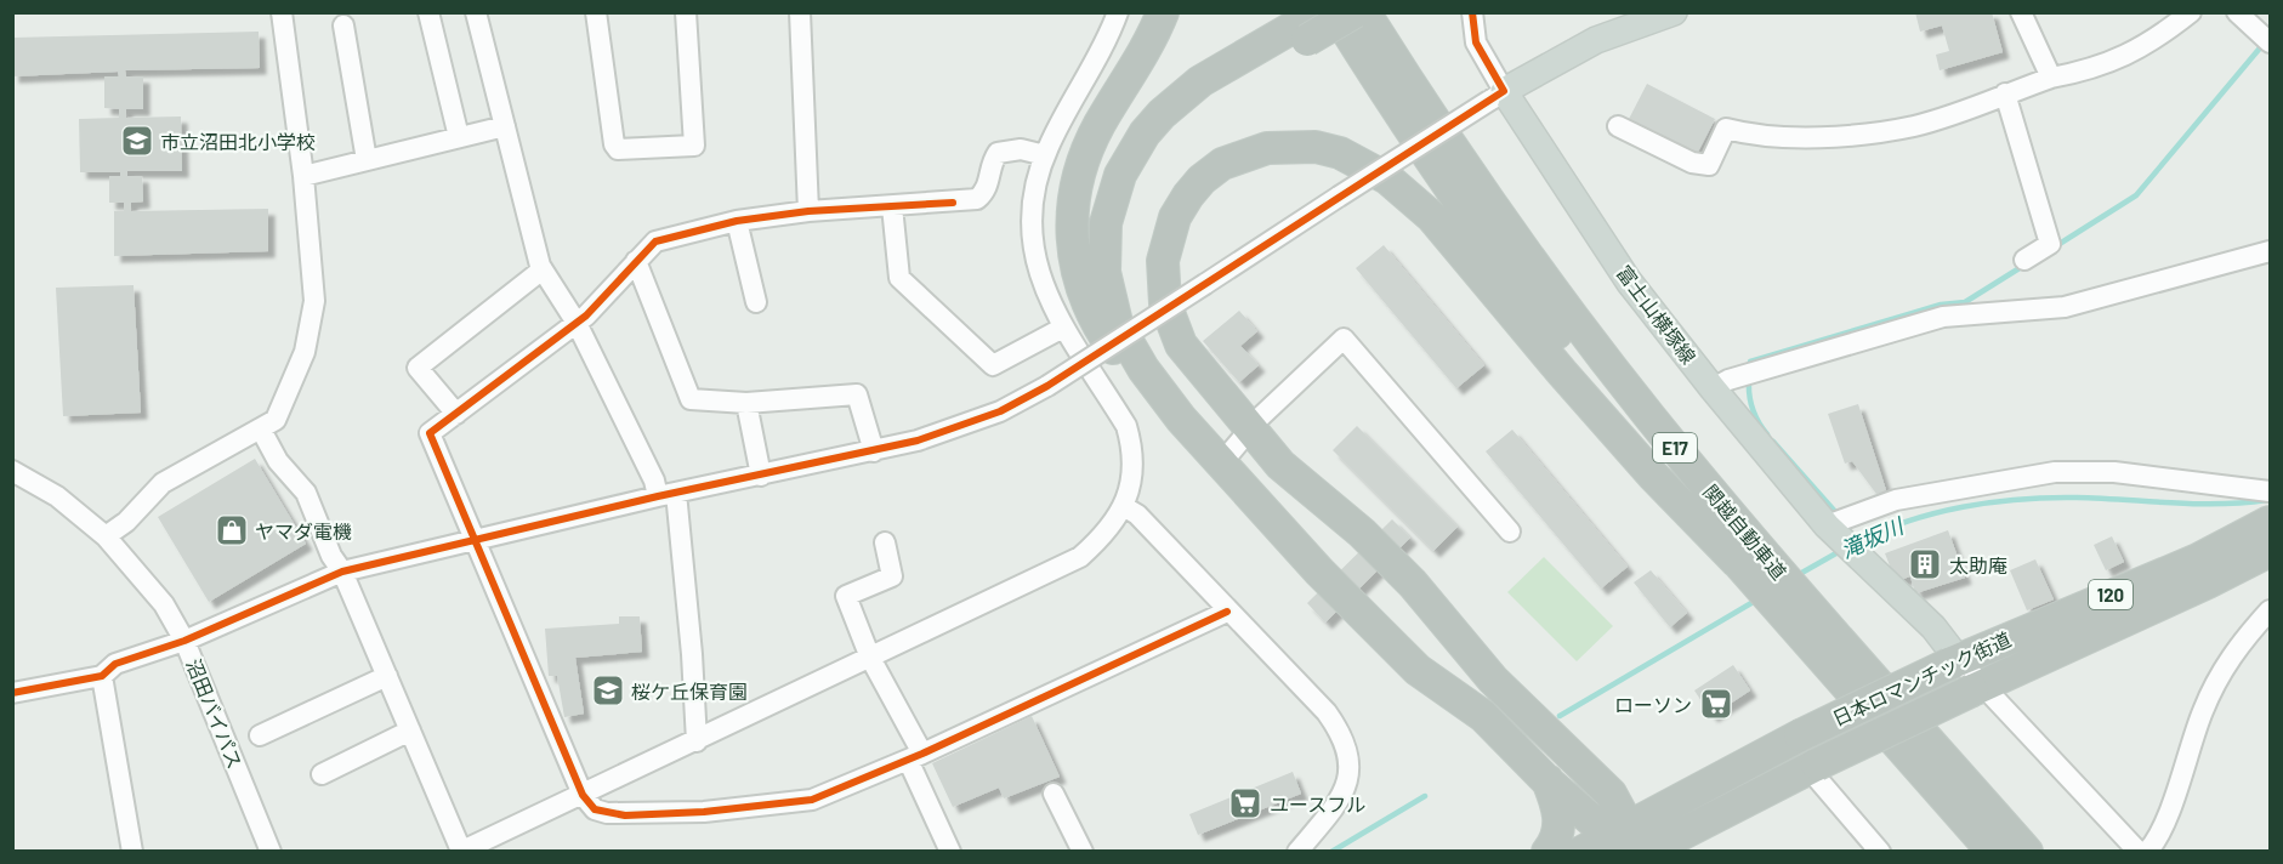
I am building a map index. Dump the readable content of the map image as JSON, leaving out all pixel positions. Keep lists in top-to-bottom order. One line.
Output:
{"streets":{"highway":["E17","関越自動車道","120","日本ロマンチック街道"],"main road":["富士山横塚線"],"street":["沼田バイパス"]},"crossings":[["富士山横塚線","日本ロマンチック街道"]],"water":["滝坂川"],"places":{"school or university":["市立沼田北小学校","桜ケ丘保育園"],"shop":["ヤマダ電機"],"building":["太助庵"],"supermarket":["ローソン","ユースフル"]}}
